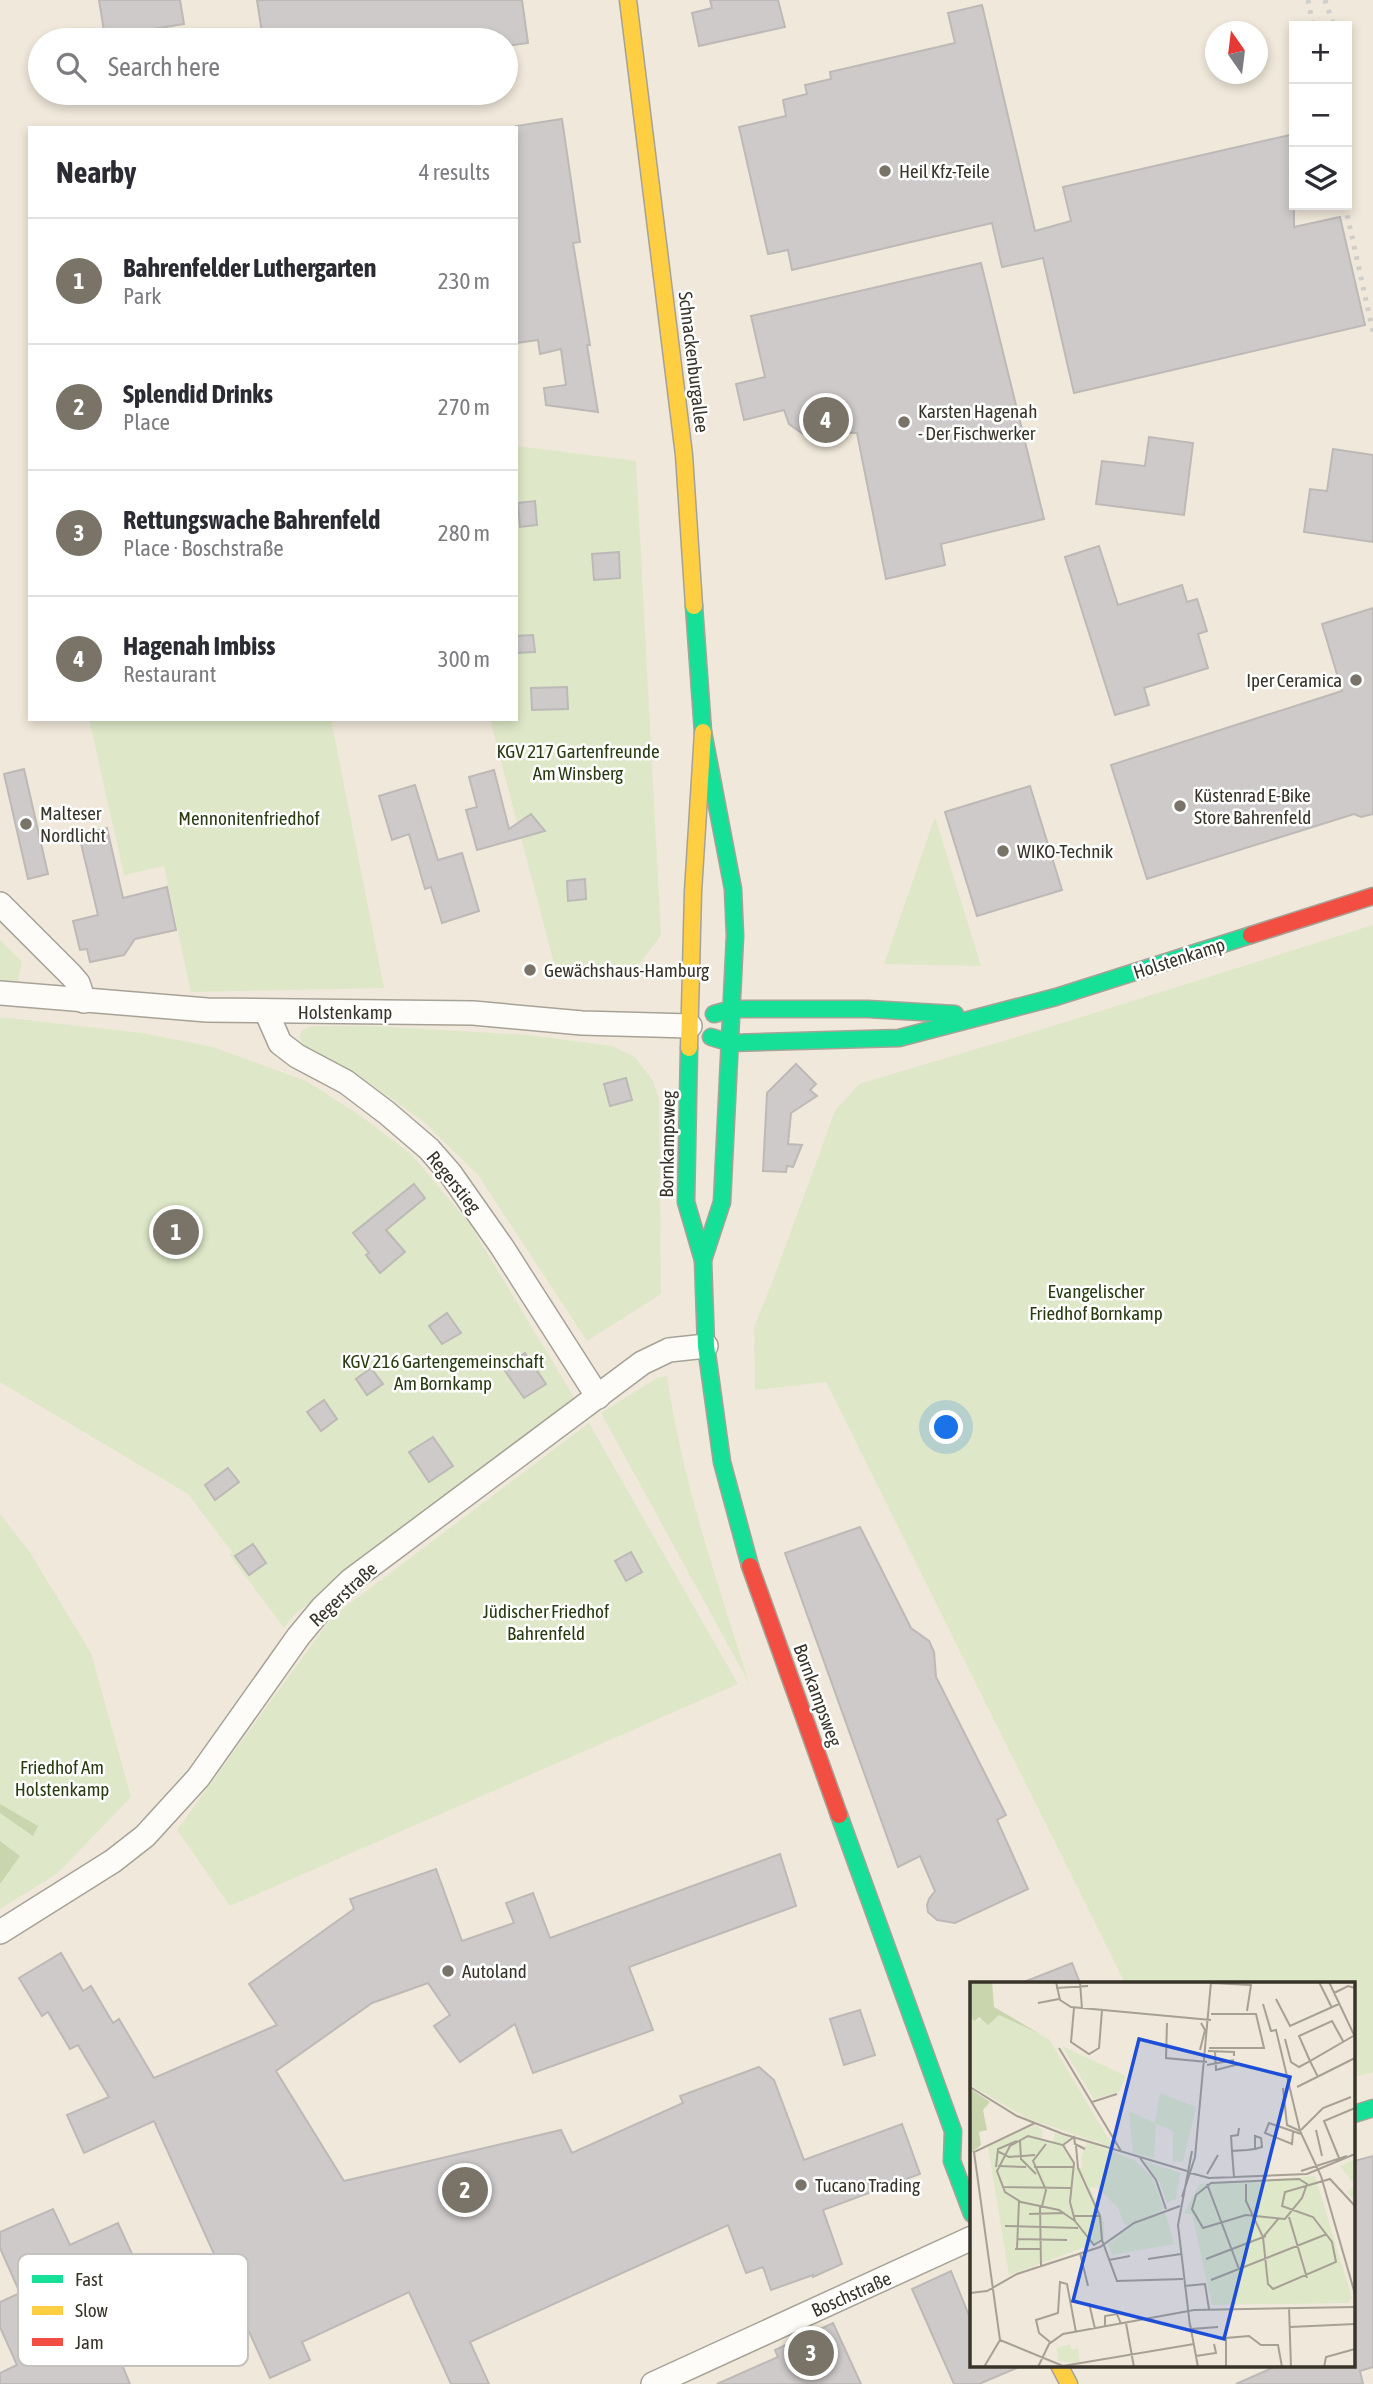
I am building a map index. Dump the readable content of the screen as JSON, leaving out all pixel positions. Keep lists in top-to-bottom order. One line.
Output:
{"streets":{"main road":["Schnackenburgallee","Holstenkamp","Bornkampsweg"],"street":["Regerstieg","Regerstraße","Boschstraße"]},"crossings":[["Schnackenburgallee","Holstenkamp"],["Schnackenburgallee","Bornkampsweg"],["Holstenkamp","Bornkampsweg"],["Holstenkamp","Regerstieg"],["Bornkampsweg","Regerstraße"],["Regerstieg","Regerstraße"]],"parks":["KGV 217 Gartenfreunde Am Winsberg","Mennonitenfriedhof","Evangelischer Friedhof Bornkamp","KGV 216 Gartengemeinschaft Am Bornkamp","Jüdischer Friedhof Bahrenfeld","Friedhof Am Holstenkamp"],"places":["Heil Kfz-Teile","Karsten Hagenah - Der Fischwerker","Iper Ceramica","Küstenrad E-Bike Store Bahrenfeld","Malteser Nordlicht","WIKO-Technik","Gewächshaus-Hamburg","Autoland","Tucano Trading"],"legend":["Fast","Slow","Jam"],"north":"top","page":{"map_buttons":["+","−"],"search":"Search here","heading":["Nearby","4 results"],"list":[{"mark":"1","name":"Bahrenfelder Luthergarten","note":"Park","value":"230 m"},{"mark":"2","name":"Splendid Drinks","note":"Place","value":"270 m"},{"mark":"3","name":"Rettungswache Bahrenfeld","note":"Place · Boschstraße","value":"280 m"},{"mark":"4","name":"Hagenah Imbiss","note":"Restaurant","value":"300 m"}],"pins":["4","1","2","3"]}}
